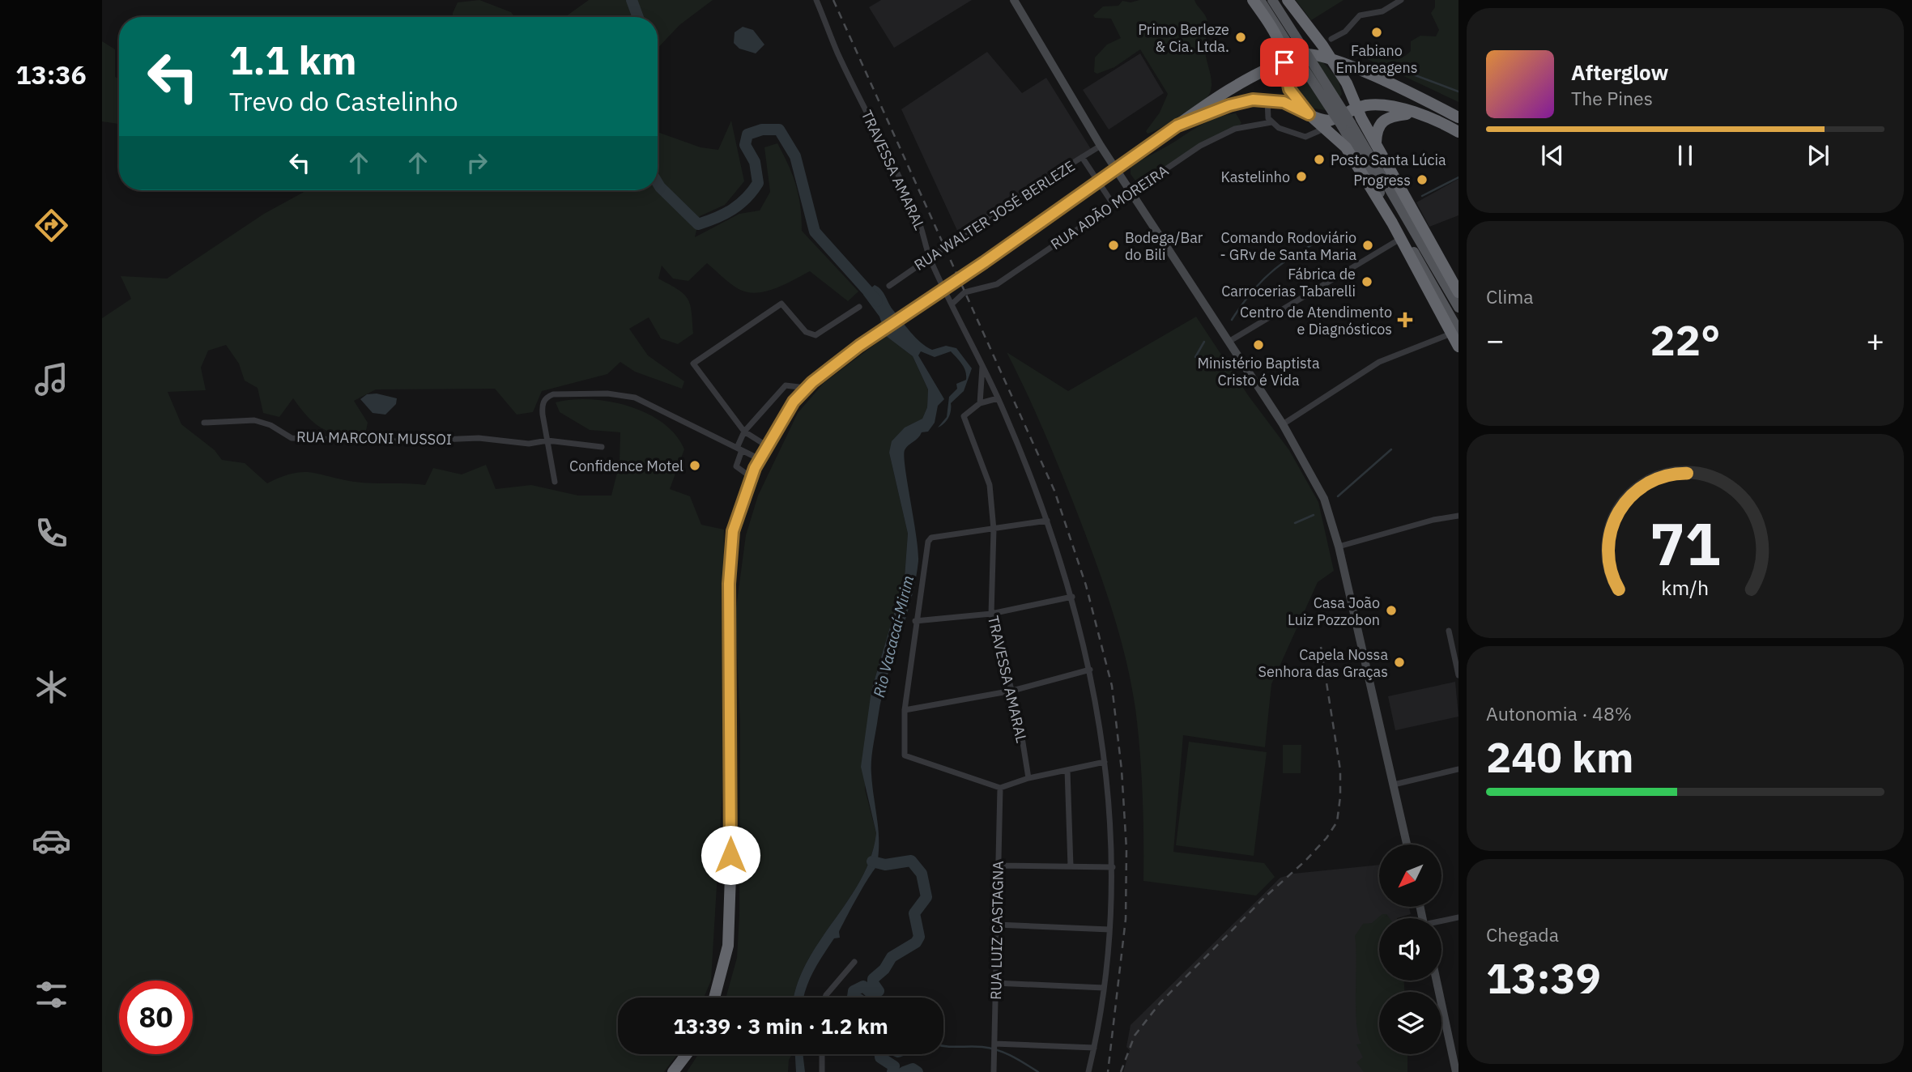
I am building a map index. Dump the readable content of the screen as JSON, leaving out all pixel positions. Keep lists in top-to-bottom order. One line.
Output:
{"streets":{"street":["TRAVESSA AMARAL","RUA ADÃO MOREIRA","RUA WALTER JOSÉ BERLEZE","RUA MARCONI MUSSOI","RUA LUIZ CASTAGNA"]},"crossings":[["TRAVESSA AMARAL","RUA ADÃO MOREIRA"],["TRAVESSA AMARAL","RUA WALTER JOSÉ BERLEZE"]],"water":["Rio Vacacaí-Mirim"],"places":{"other":["Fabiano Embreagens","Primo Berleze & Cia. Ltda.","Posto Santa Lúcia","Kastelinho","Progress","Bodega/Bar do Bili","Comando Rodoviário - GRv de Santa Maria","Fábrica de Carrocerias Tabarelli","Ministério Baptista Cristo é Vida","Confidence Motel","Casa João Luiz Pozzobon","Capela Nossa Senhora das Graças"],"health":["Centro de Atendimento e Diagnósticos"]},"north":"bottom left","page":{"tabs":"13:36","turn":["1.1 km","Trevo do Castelinho"],"song":["Afterglow","The Pines"],"tile":["Clima",["Autonomia · 48%","240 km"],["Chegada","13:39"]],"heat":["−","22°","+"],"limit":"80","trip":"13:39 · 3 min · 1.2 km","gauge":["71","km/h"]}}
